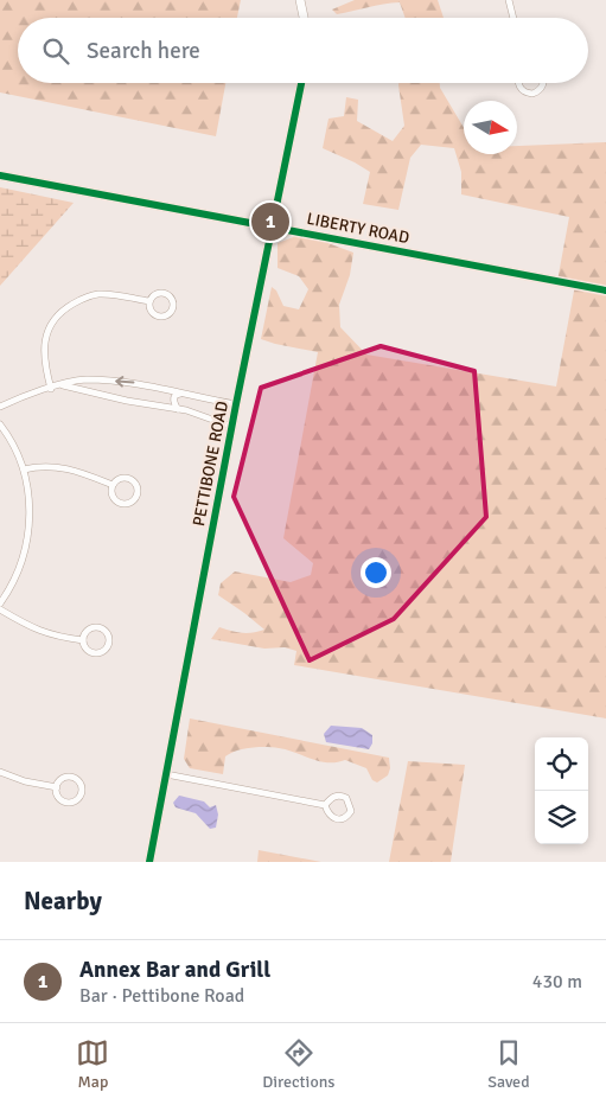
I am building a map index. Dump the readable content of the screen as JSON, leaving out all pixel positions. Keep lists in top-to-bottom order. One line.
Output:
{"streets":{"street":["LIBERTY ROAD","PETTIBONE ROAD"]},"crossings":[["LIBERTY ROAD","PETTIBONE ROAD"]],"north":"right","page":{"search":"Search here","pins":"1","heading":"Nearby","list":[{"mark":"1","name":"Annex Bar and Grill","note":"Bar · Pettibone Road","value":"430 m"}],"nav":["Map","Directions","Saved"]}}
